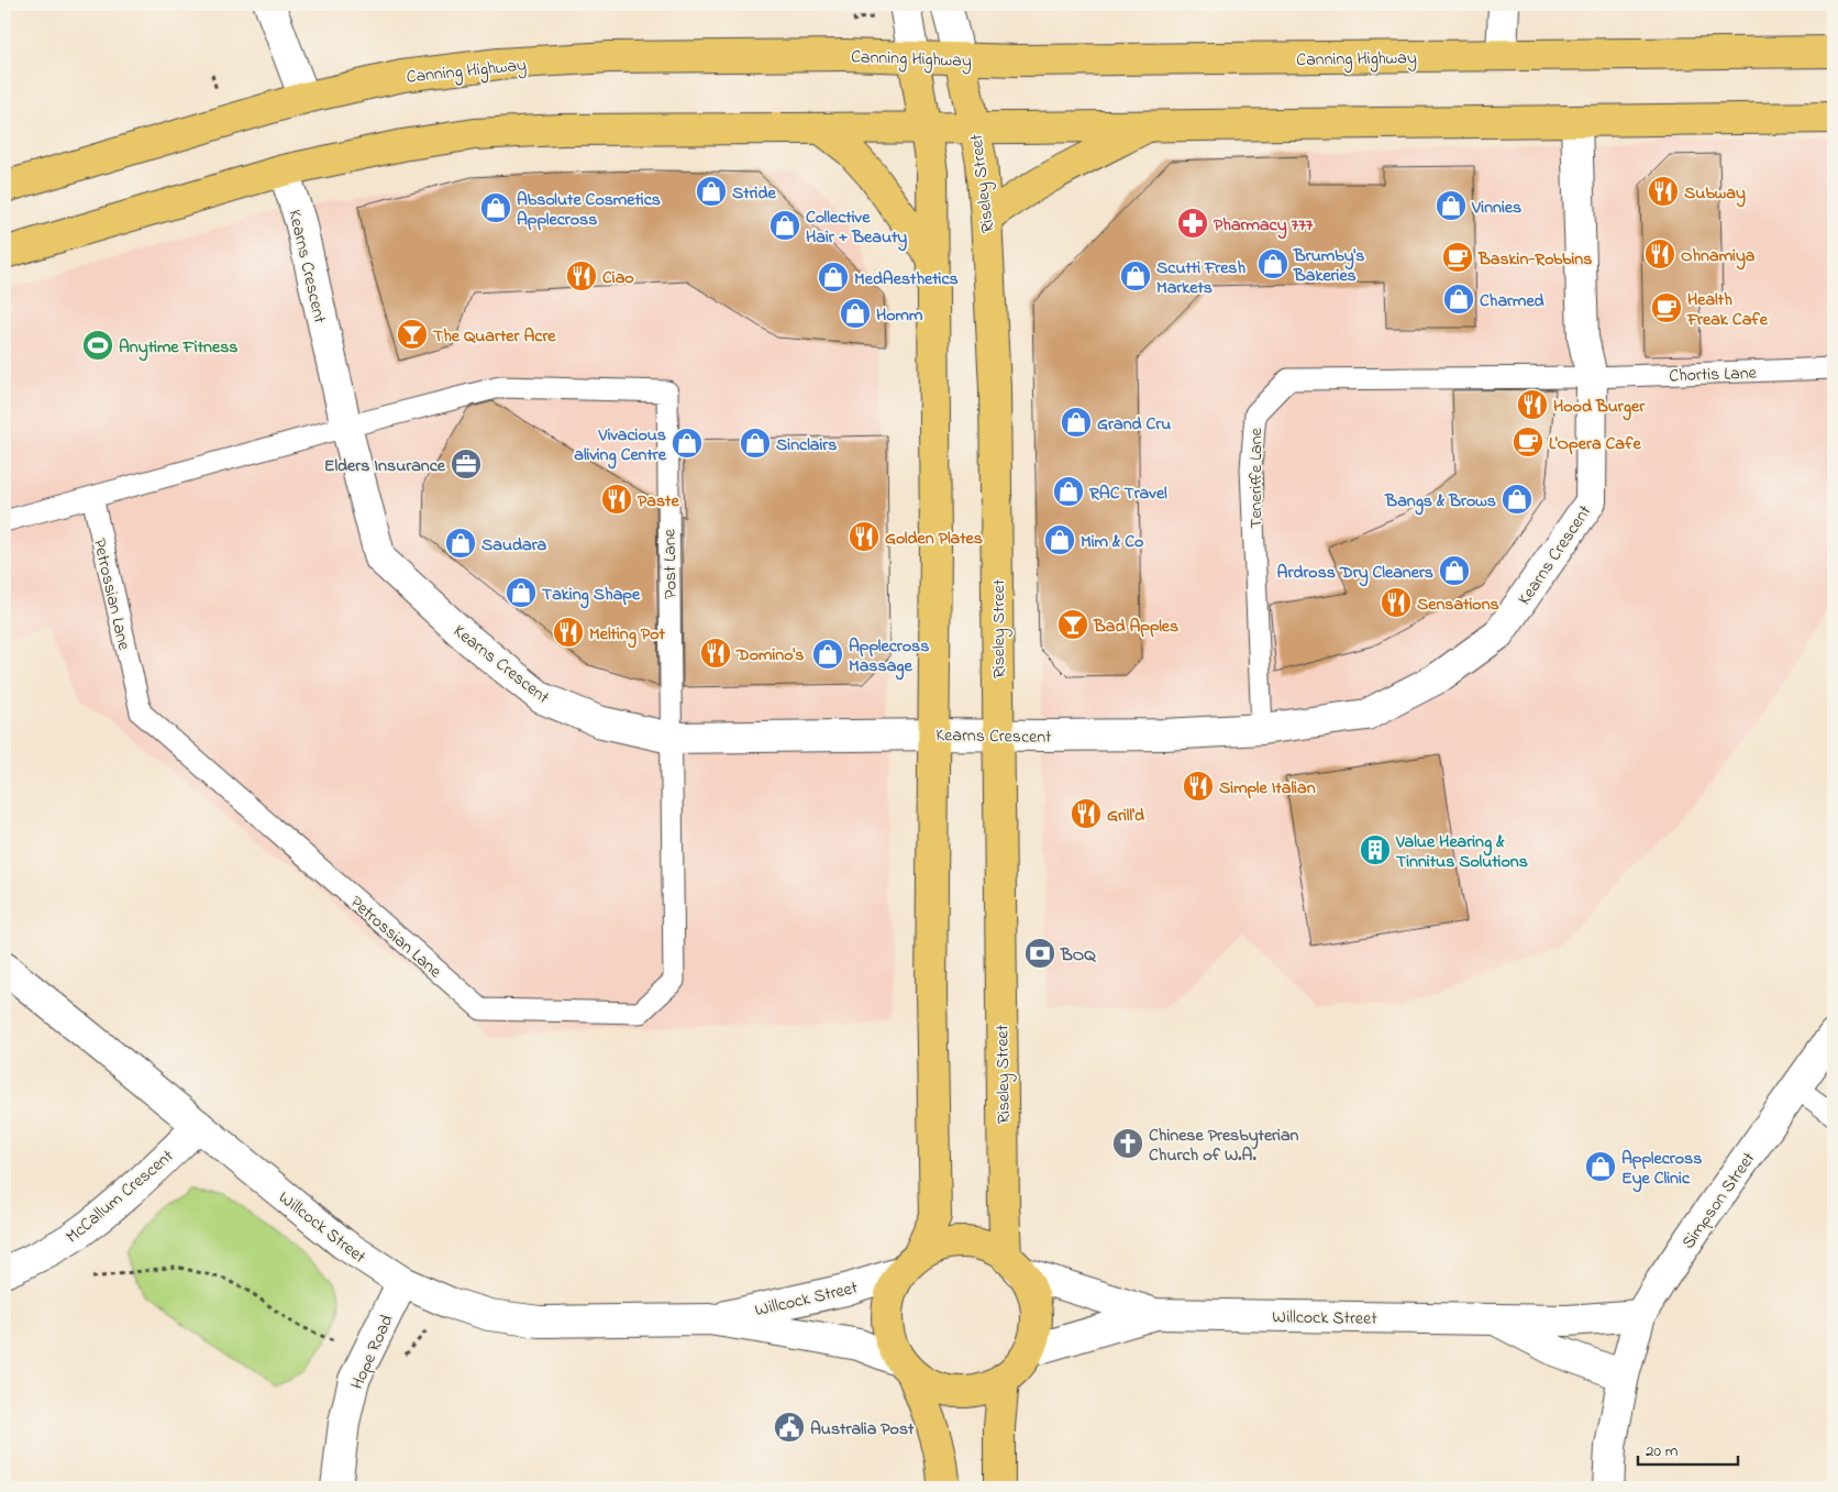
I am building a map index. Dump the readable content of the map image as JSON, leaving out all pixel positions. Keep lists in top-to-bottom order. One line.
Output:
{"streets":{"highway":["Canning Highway","Riseley Street"],"street":["Kearns Crescent","McCallum Crescent","Simpson Street","Willcock Street","Hope Road"],"lane":["Chortis Lane","Teneriffe Lane","Post Lane","Petrossian Lane"]},"crossings":[["Canning Highway","Riseley Street"],["Riseley Street","Kearns Crescent"],["Riseley Street","Willcock Street"],["Kearns Crescent","Chortis Lane"],["Kearns Crescent","Teneriffe Lane"],["Kearns Crescent","Post Lane"],["Kearns Crescent","Petrossian Lane"],["Chortis Lane","Teneriffe Lane"],["Post Lane","Petrossian Lane"],["McCallum Crescent","Willcock Street"],["Simpson Street","Willcock Street"],["Willcock Street","Hope Road"]],"places":{"shop":["Stride","Vinnies","Absolute Cosmetics Applecross","Collective Hair + Beauty","Brumby's Bakeries","Scutti Fresh Markets","MedAesthetics","Charmed","Homm","Grand Cru","Vivacious aliving Centre","Sinclairs","RAC Travel","Bangs & Brows","Mim & Co","Saudara","Ardross Dry Cleaners","Taking Shape","Applecross Massage","Applecross Eye Clinic"],"restaurant":["Subway","Ohnamiya","Ciao","Hood Burger","Paste","Golden Plates","Sensations","Melting Pot","Domino's","Simple Italian","Grill'd"],"pharmacy":["Pharmacy 777"],"cafe":["Baskin-Robbins","Health Freak Cafe","L'Opera Cafe"],"bar":["The Quarter Acre","Bad Apples"],"sports":["Anytime Fitness"],"office":["Elders Insurance"],"building":["Value Hearing & Tinnitus Solutions"],"bank":["BOQ"],"church":["Chinese Presbyterian Church of W.A."],"public building":["Australia Post"]},"scale_bar":"20 m"}
